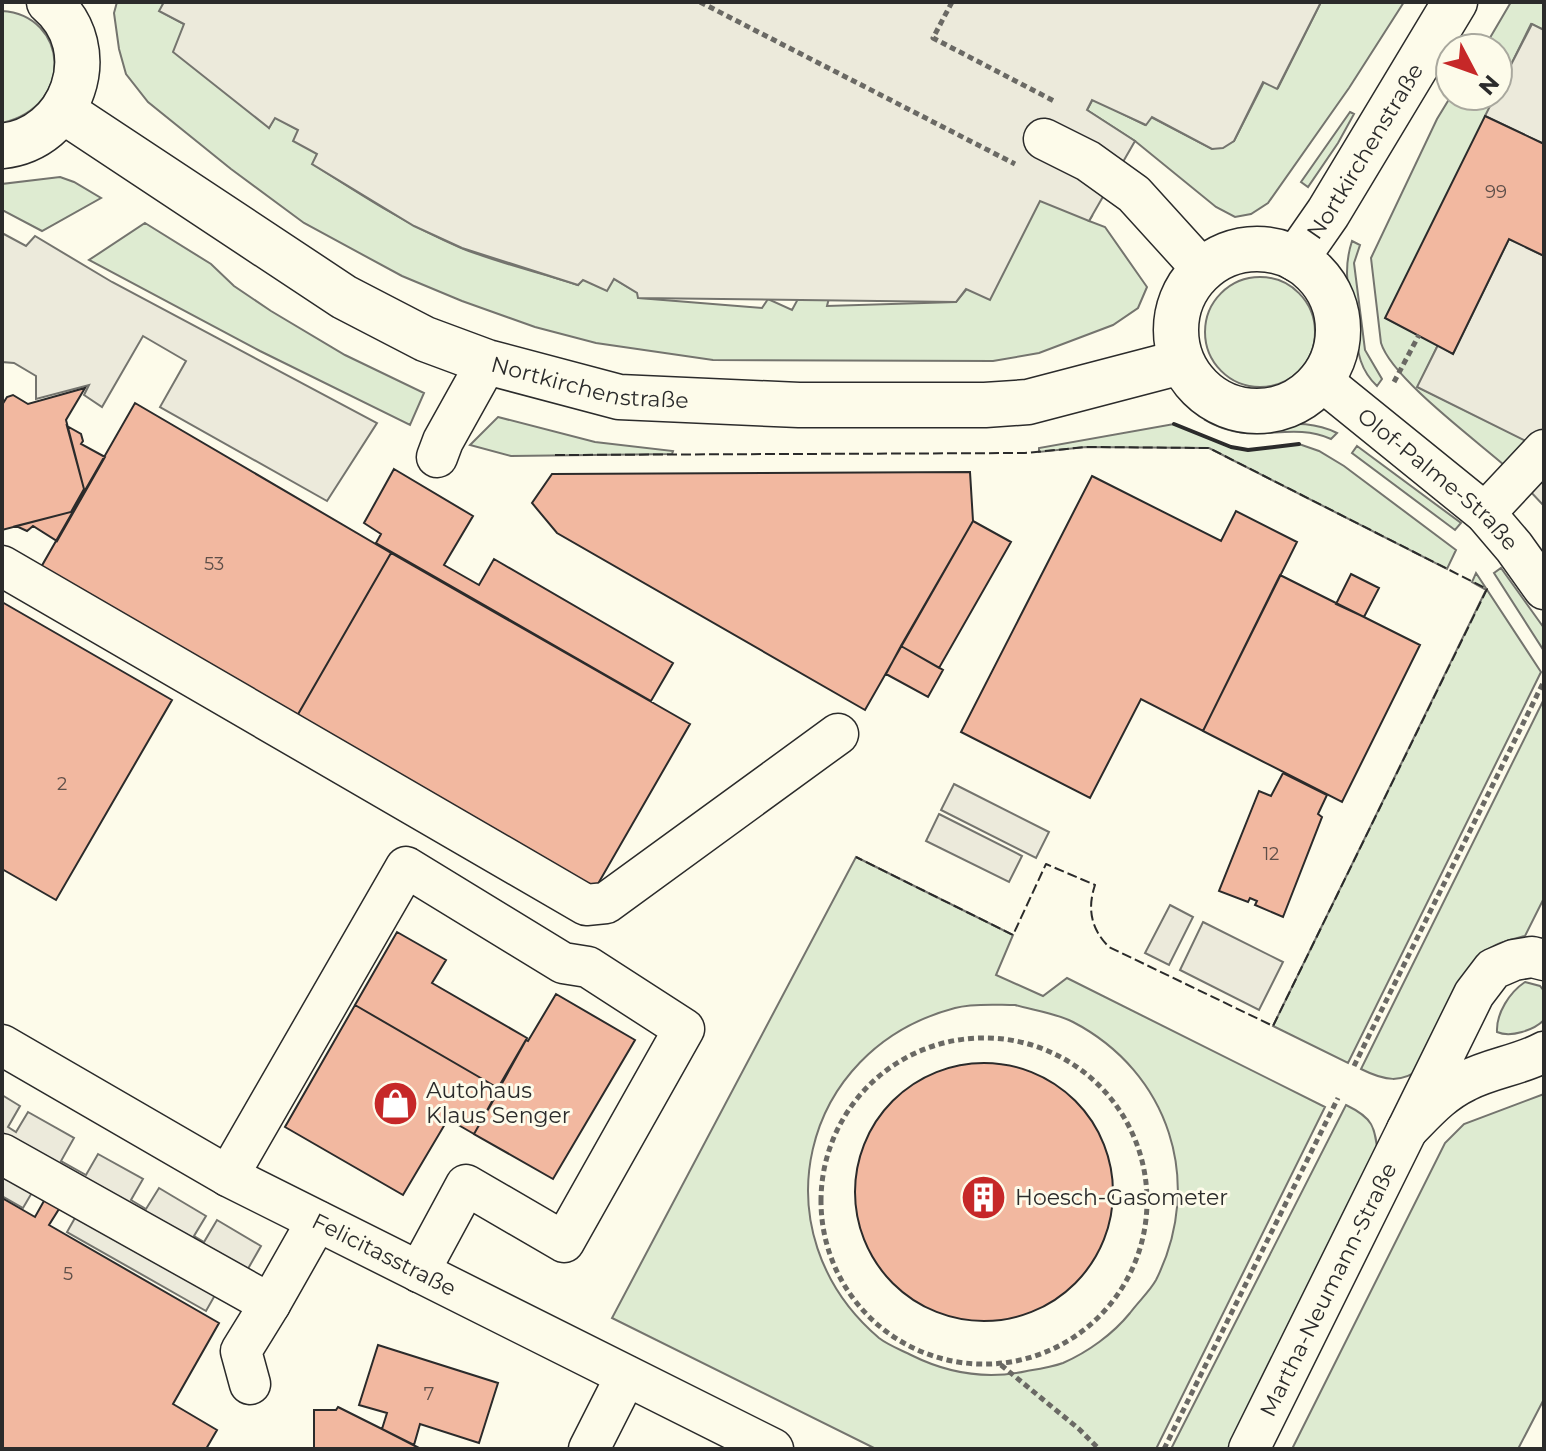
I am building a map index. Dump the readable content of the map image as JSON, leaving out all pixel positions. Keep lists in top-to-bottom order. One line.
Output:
{"streets":{"main road":["Nortkirchenstraße"],"street":["Olof-Palme-Straße","Felicitasstraße","Martha-Neumann-Straße"]},"crossings":[["Nortkirchenstraße","Olof-Palme-Straße"]],"places":{"shop":["Autohaus Klaus Senger"],"building":["Hoesch-Gasometer"]},"house_numbers":["99","53","2","12","5","7"],"north":"bottom right"}
